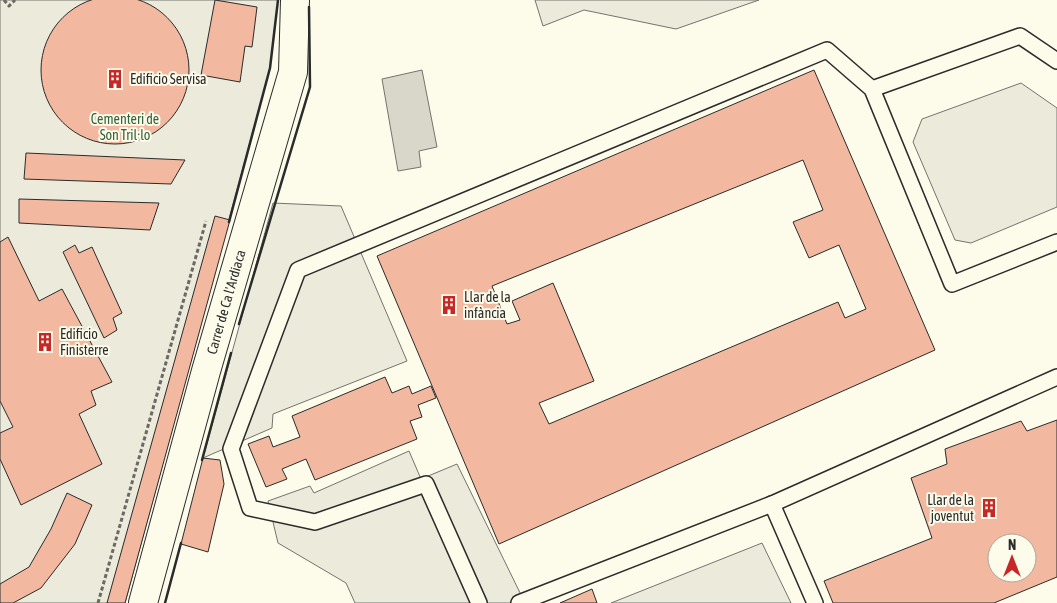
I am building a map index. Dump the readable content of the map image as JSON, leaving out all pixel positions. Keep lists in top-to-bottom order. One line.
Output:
{"streets":{"street":["Carrer de Ca l'Ardiaca"]},"parks":["Cementeri de Son Tril·lo"],"places":{"building":["Edificio Servisa","Llar de la infància","Edificio Finisterre","Llar de la joventut"]},"north":"top"}
